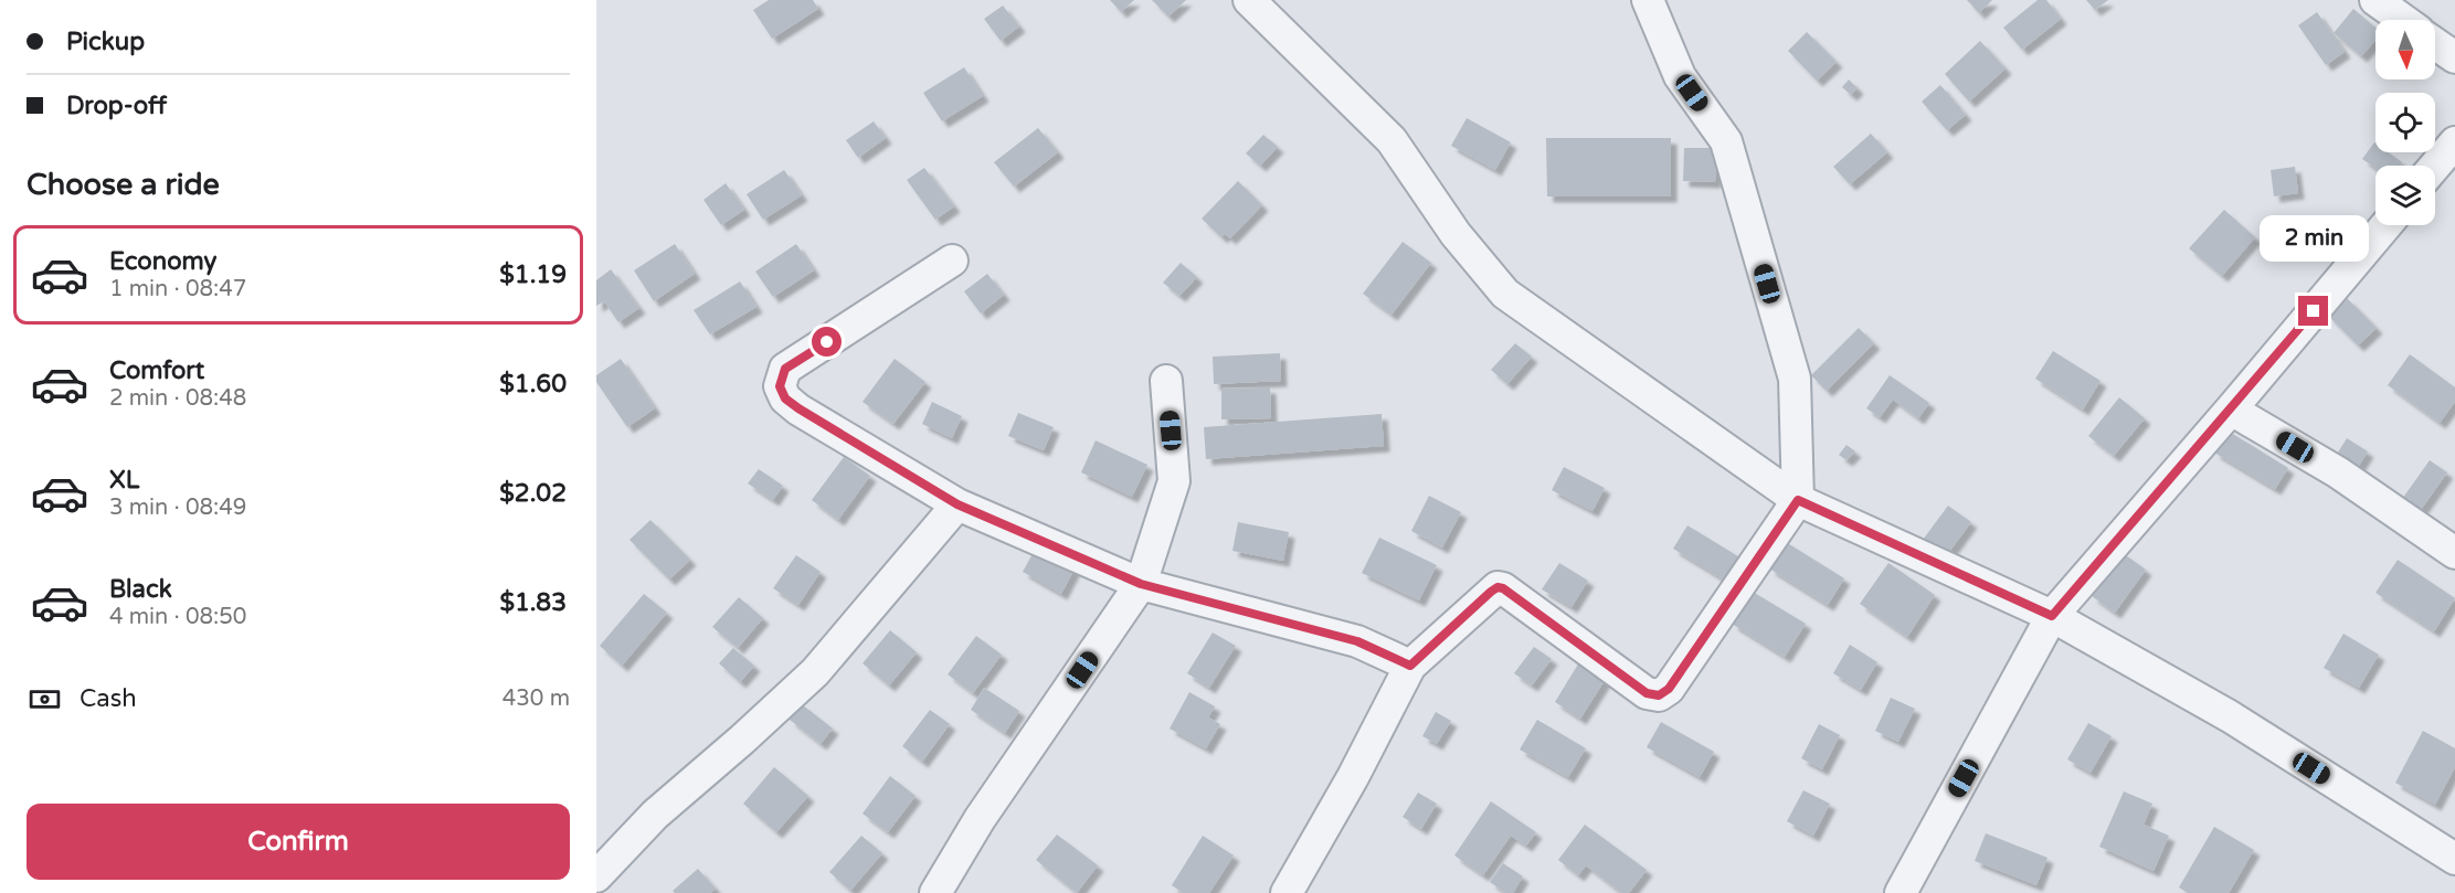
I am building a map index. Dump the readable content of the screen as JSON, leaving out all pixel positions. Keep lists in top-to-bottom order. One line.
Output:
{"north":"bottom","page":{"banner":["Pickup","Drop-off"],"heading":"Choose a ride","bubble":"2 min","list":[{"name":"Economy","note":"1 min · 08:47","value":"$1.19"},{"name":"Comfort","note":"2 min · 08:48","value":"$1.60"},{"name":"XL","note":"3 min · 08:49","value":"$2.02"},{"name":"Black","note":"4 min · 08:50","value":"$1.83"}],"pay":["Cash","430 m"],"buttons":"Confirm"}}
